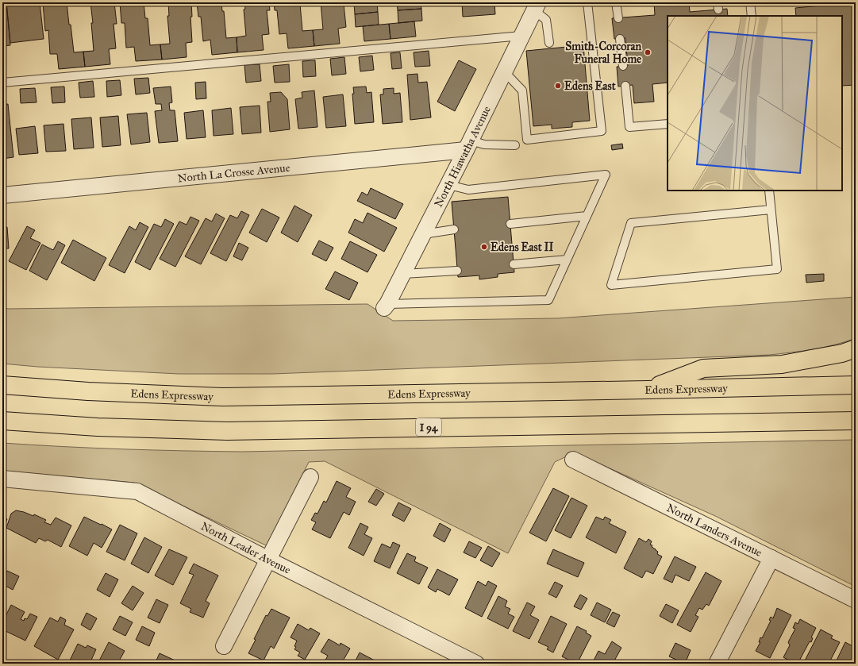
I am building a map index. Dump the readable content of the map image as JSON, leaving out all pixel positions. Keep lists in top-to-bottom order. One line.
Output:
{"streets":{"highway":["Edens Expressway","I 94"],"street":["North Hiawatha Avenue","North La Crosse Avenue","North Landers Avenue","North Leader Avenue"]},"crossings":[["North Hiawatha Avenue","North La Crosse Avenue"]],"places":["Smith-Corcoran Funeral Home","Edens East","Edens East II"]}
